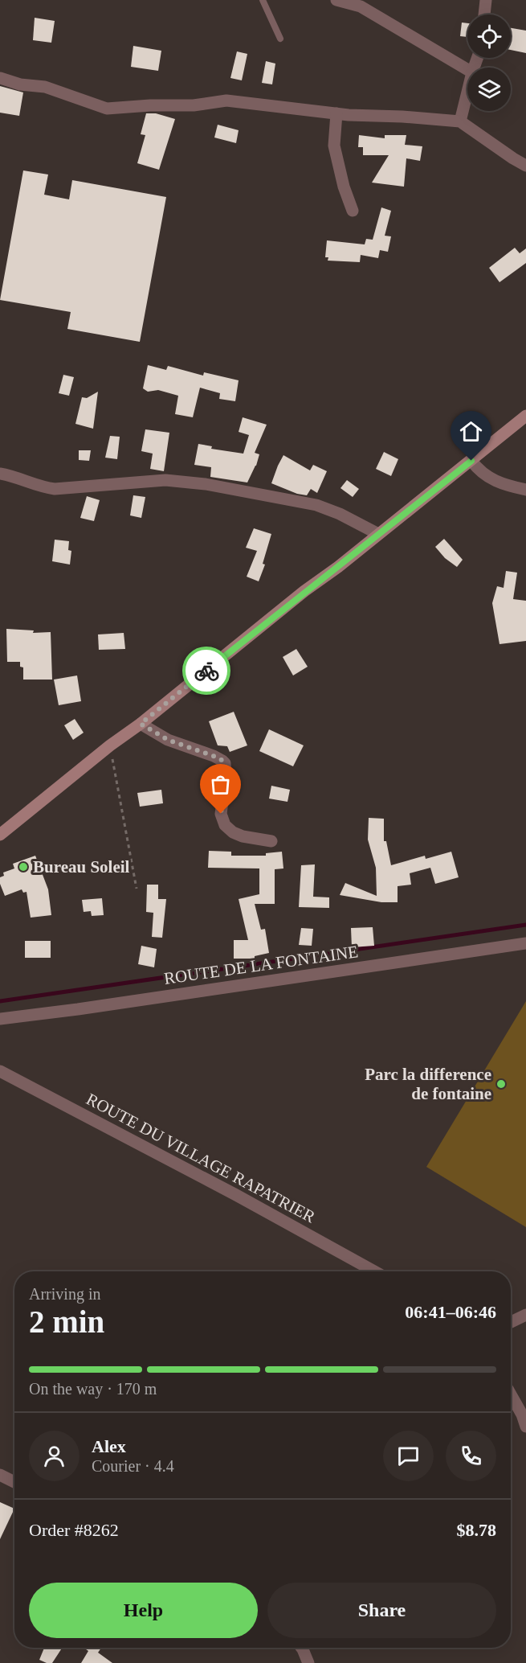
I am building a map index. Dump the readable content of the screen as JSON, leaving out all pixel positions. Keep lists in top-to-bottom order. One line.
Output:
{"streets":{"street":["ROUTE DE LA FONTAINE","ROUTE DU VILLAGE RAPATRIER"]},"places":["Bureau Soleil","Parc la difference de fontaine"],"page":{"heading":["2 min","Arriving in","06:41–06:46"],"panel":["Alex","Courier · 4.4","Order #8262","$8.78"],"bar":"On the way · 170 m","buttons":["Help","Share"]}}
